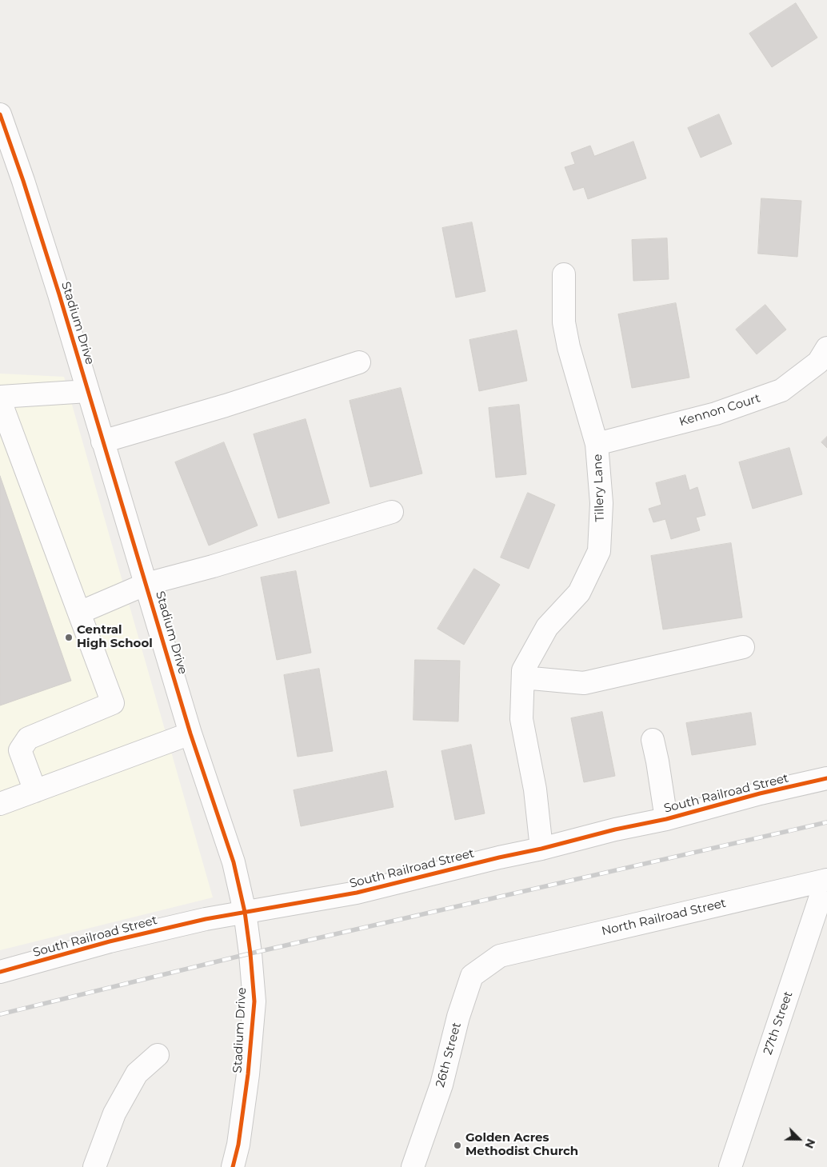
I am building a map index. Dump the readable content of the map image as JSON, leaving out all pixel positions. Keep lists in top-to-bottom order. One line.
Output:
{"streets":{"street":["Stadium Drive","Kennon Court","Tillery Lane","South Railroad Street","North Railroad Street","27th Street","26th Street"]},"crossings":[["Stadium Drive","South Railroad Street"],["Kennon Court","Tillery Lane"],["Tillery Lane","South Railroad Street"],["North Railroad Street","27th Street"],["North Railroad Street","26th Street"]],"places":["Central High School","Golden Acres Methodist Church"],"north":"bottom right"}
